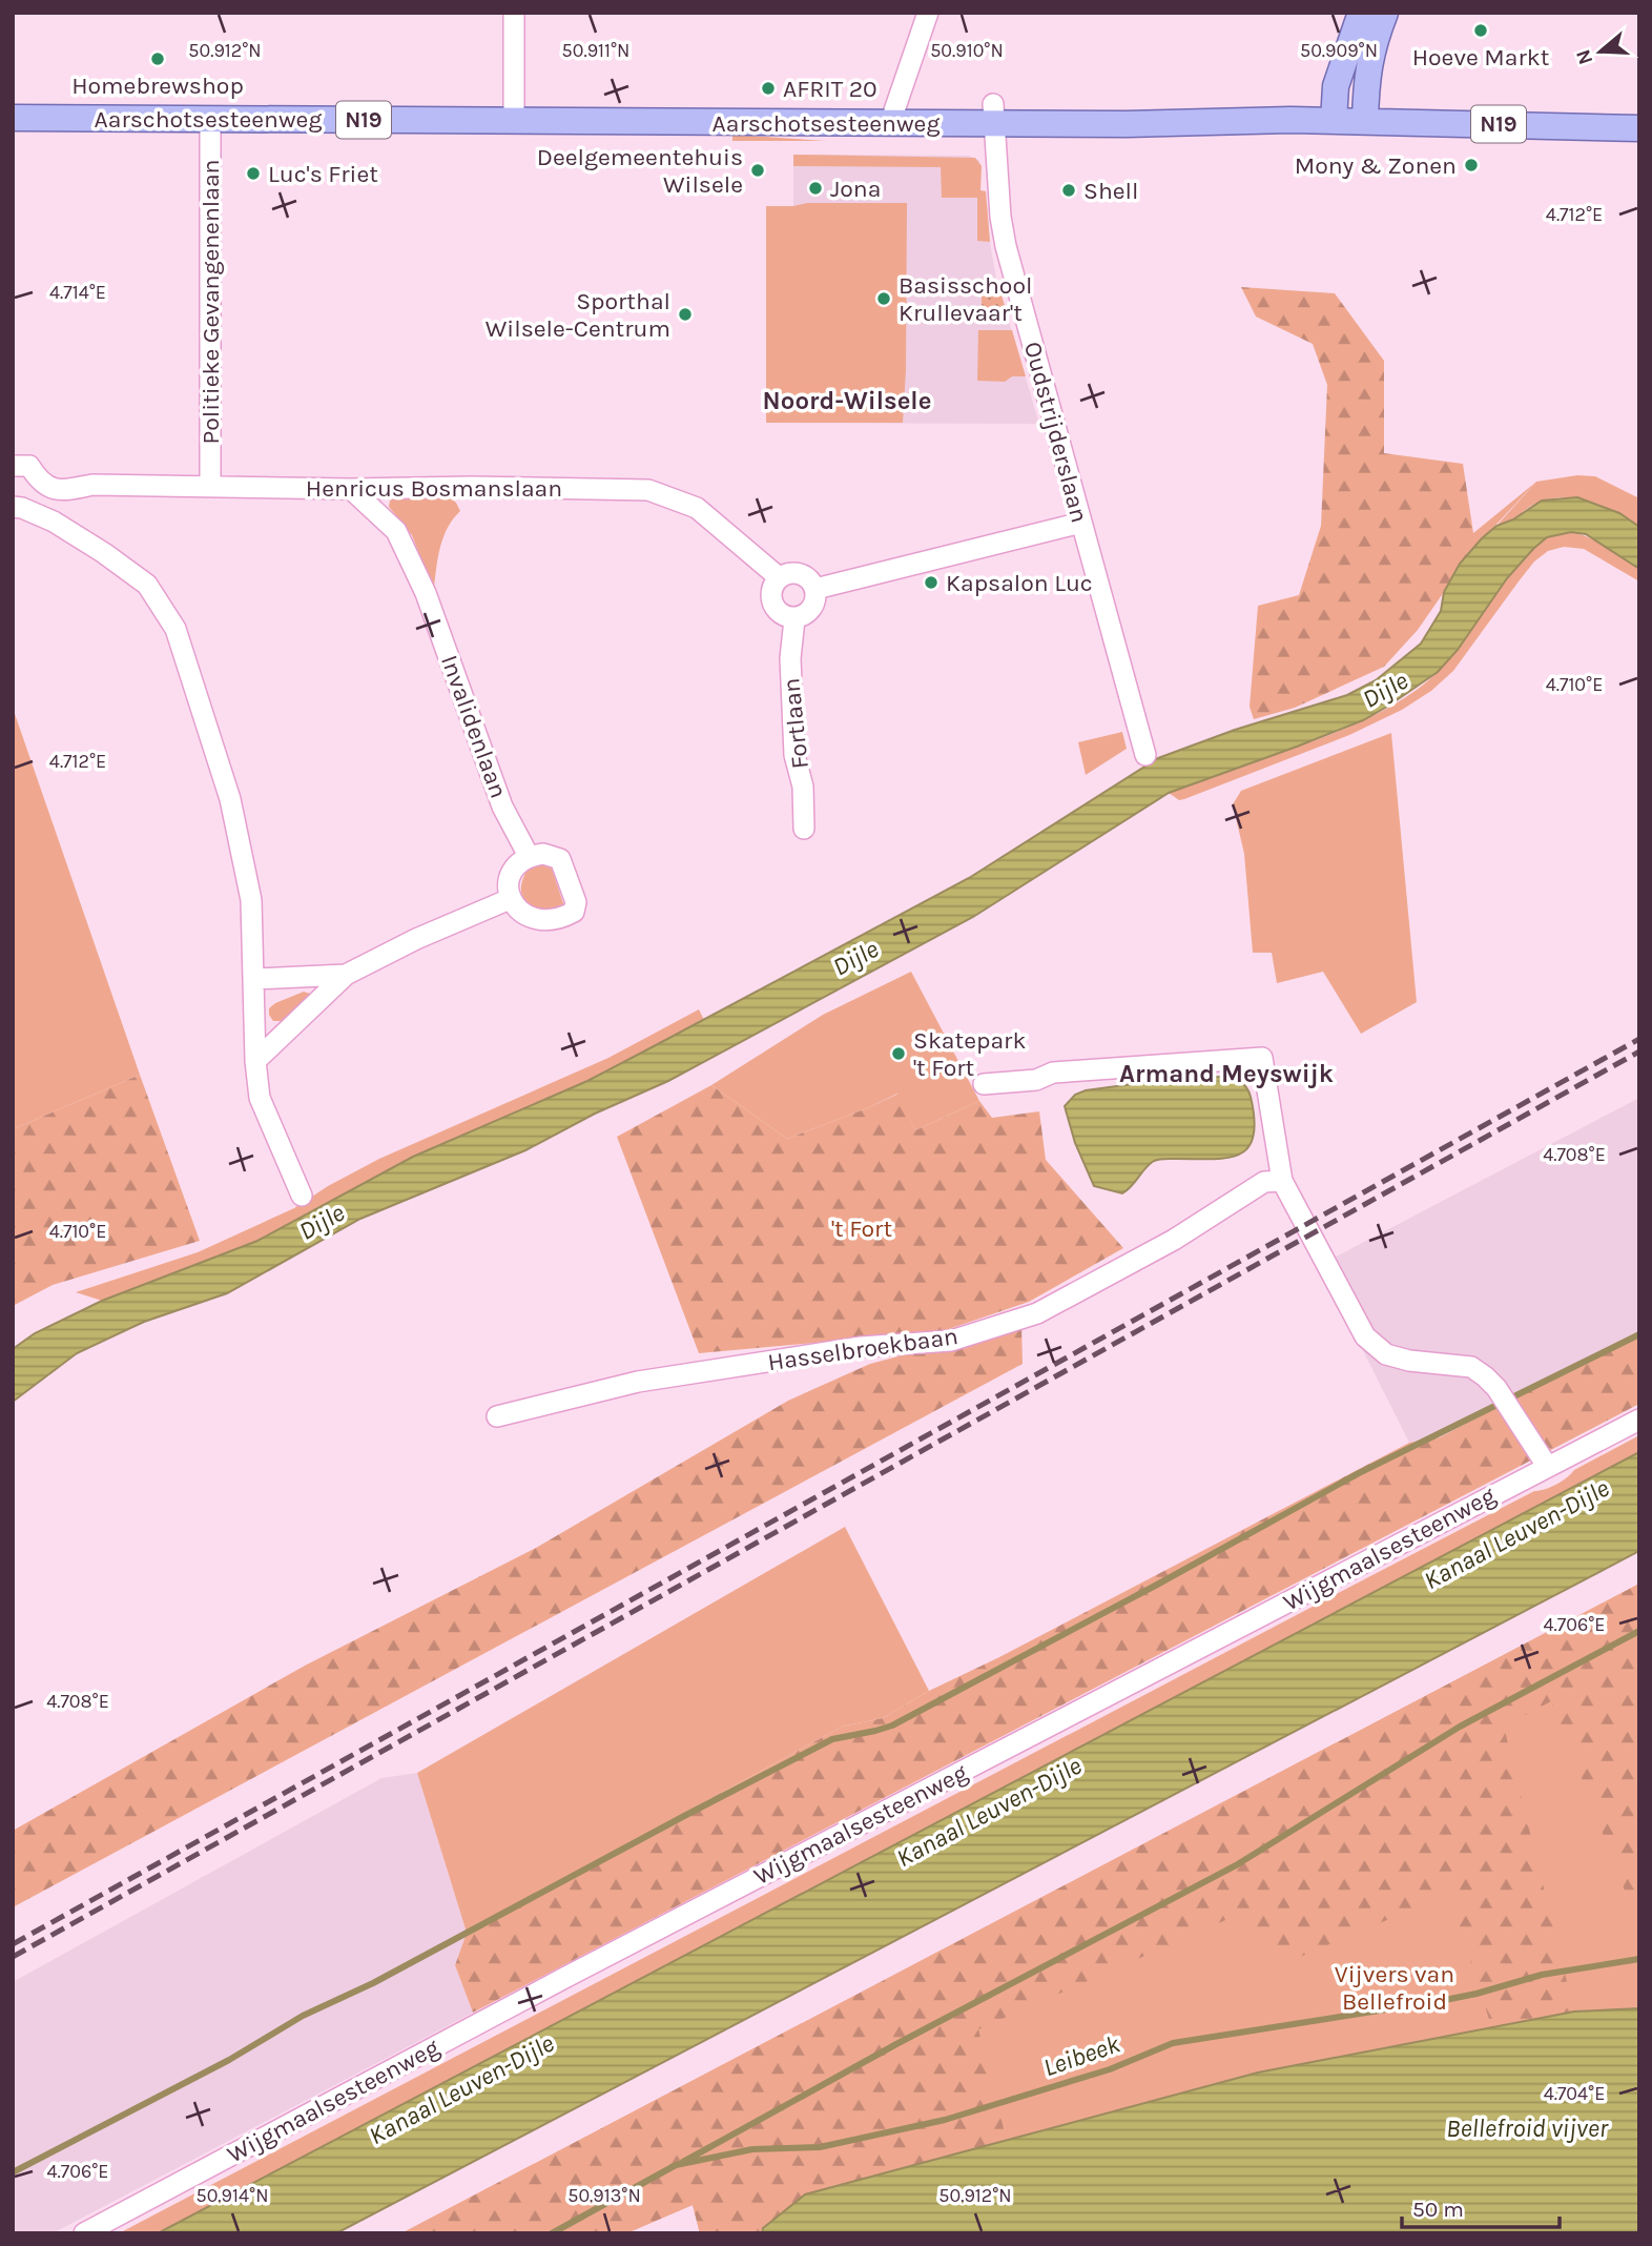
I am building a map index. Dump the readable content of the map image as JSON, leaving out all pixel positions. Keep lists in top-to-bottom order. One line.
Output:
{"streets":{"main road":["Aarschotsesteenweg","N19"],"street":["Politieke Gevangenenlaan","Oudstrijderslaan","Henricus Bosmanslaan","Fortlaan","Invalidenlaan","Hasselbroekbaan","Wijgmaalsesteenweg"]},"crossings":[["Aarschotsesteenweg","Politieke Gevangenenlaan"],["Aarschotsesteenweg","Oudstrijderslaan"],["Politieke Gevangenenlaan","Henricus Bosmanslaan"],["Henricus Bosmanslaan","Fortlaan"],["Henricus Bosmanslaan","Invalidenlaan"]],"districts":["Noord-Wilsele","Armand Meyswijk"],"water":["Dijle","Kanaal Leuven-Dijle","Leibeek","Bellefroid vijver"],"parks":["'t Fort","Vijvers van Bellefroid"],"places":["Hoeve Markt","Homebrewshop","AFRIT 20","Mony & Zonen","Deelgemeentehuis Wilsele","Luc's Friet","Jona","Shell","Basisschool Krullevaar't","Sporthal Wilsele-Centrum","Kapsalon Luc","Skatepark 't Fort"],"scale_bar":"50 m","north":"left","coordinates":["50.912°N","50.911°N","50.909°N","50.910°N","4.712°E","4.714°E","4.710°E","4.708°E","4.706°E","4.704°E","50.914°N","50.913°N"]}
